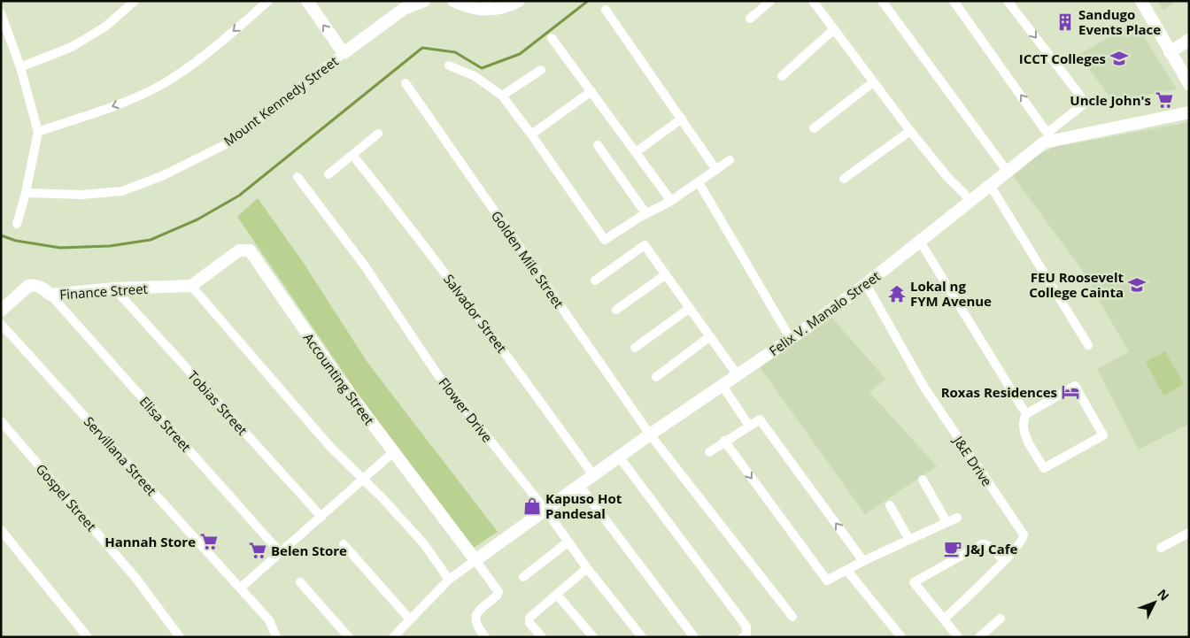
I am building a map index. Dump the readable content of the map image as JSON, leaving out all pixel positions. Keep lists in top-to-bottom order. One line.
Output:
{"streets":{"street":["Mount Kennedy Street","Golden Mile Street","Finance Street","Salvador Street","Felix V. Manalo Street","Accounting Street","Tobias Street","Flower Drive","Elisa Street","Servillana Street","J&E Drive","Gospel Street"]},"crossings":[["Golden Mile Street","Felix V. Manalo Street"],["Finance Street","Accounting Street"],["Finance Street","Tobias Street"],["Finance Street","Elisa Street"],["Salvador Street","Felix V. Manalo Street"],["Felix V. Manalo Street","Accounting Street"],["Felix V. Manalo Street","Flower Drive"],["Felix V. Manalo Street","J&E Drive"]],"places":{"building":["Sandugo Events Place"],"school or university":["ICCT Colleges","FEU Roosevelt College Cainta"],"supermarket":["Uncle John's","Hannah Store","Belen Store"],"temple":["Lokal ng FYM Avenue"],"hotel":["Roxas Residences"],"shop":["Kapuso Hot Pandesal"],"cafe":["J&J Cafe"]},"north":"top right"}
